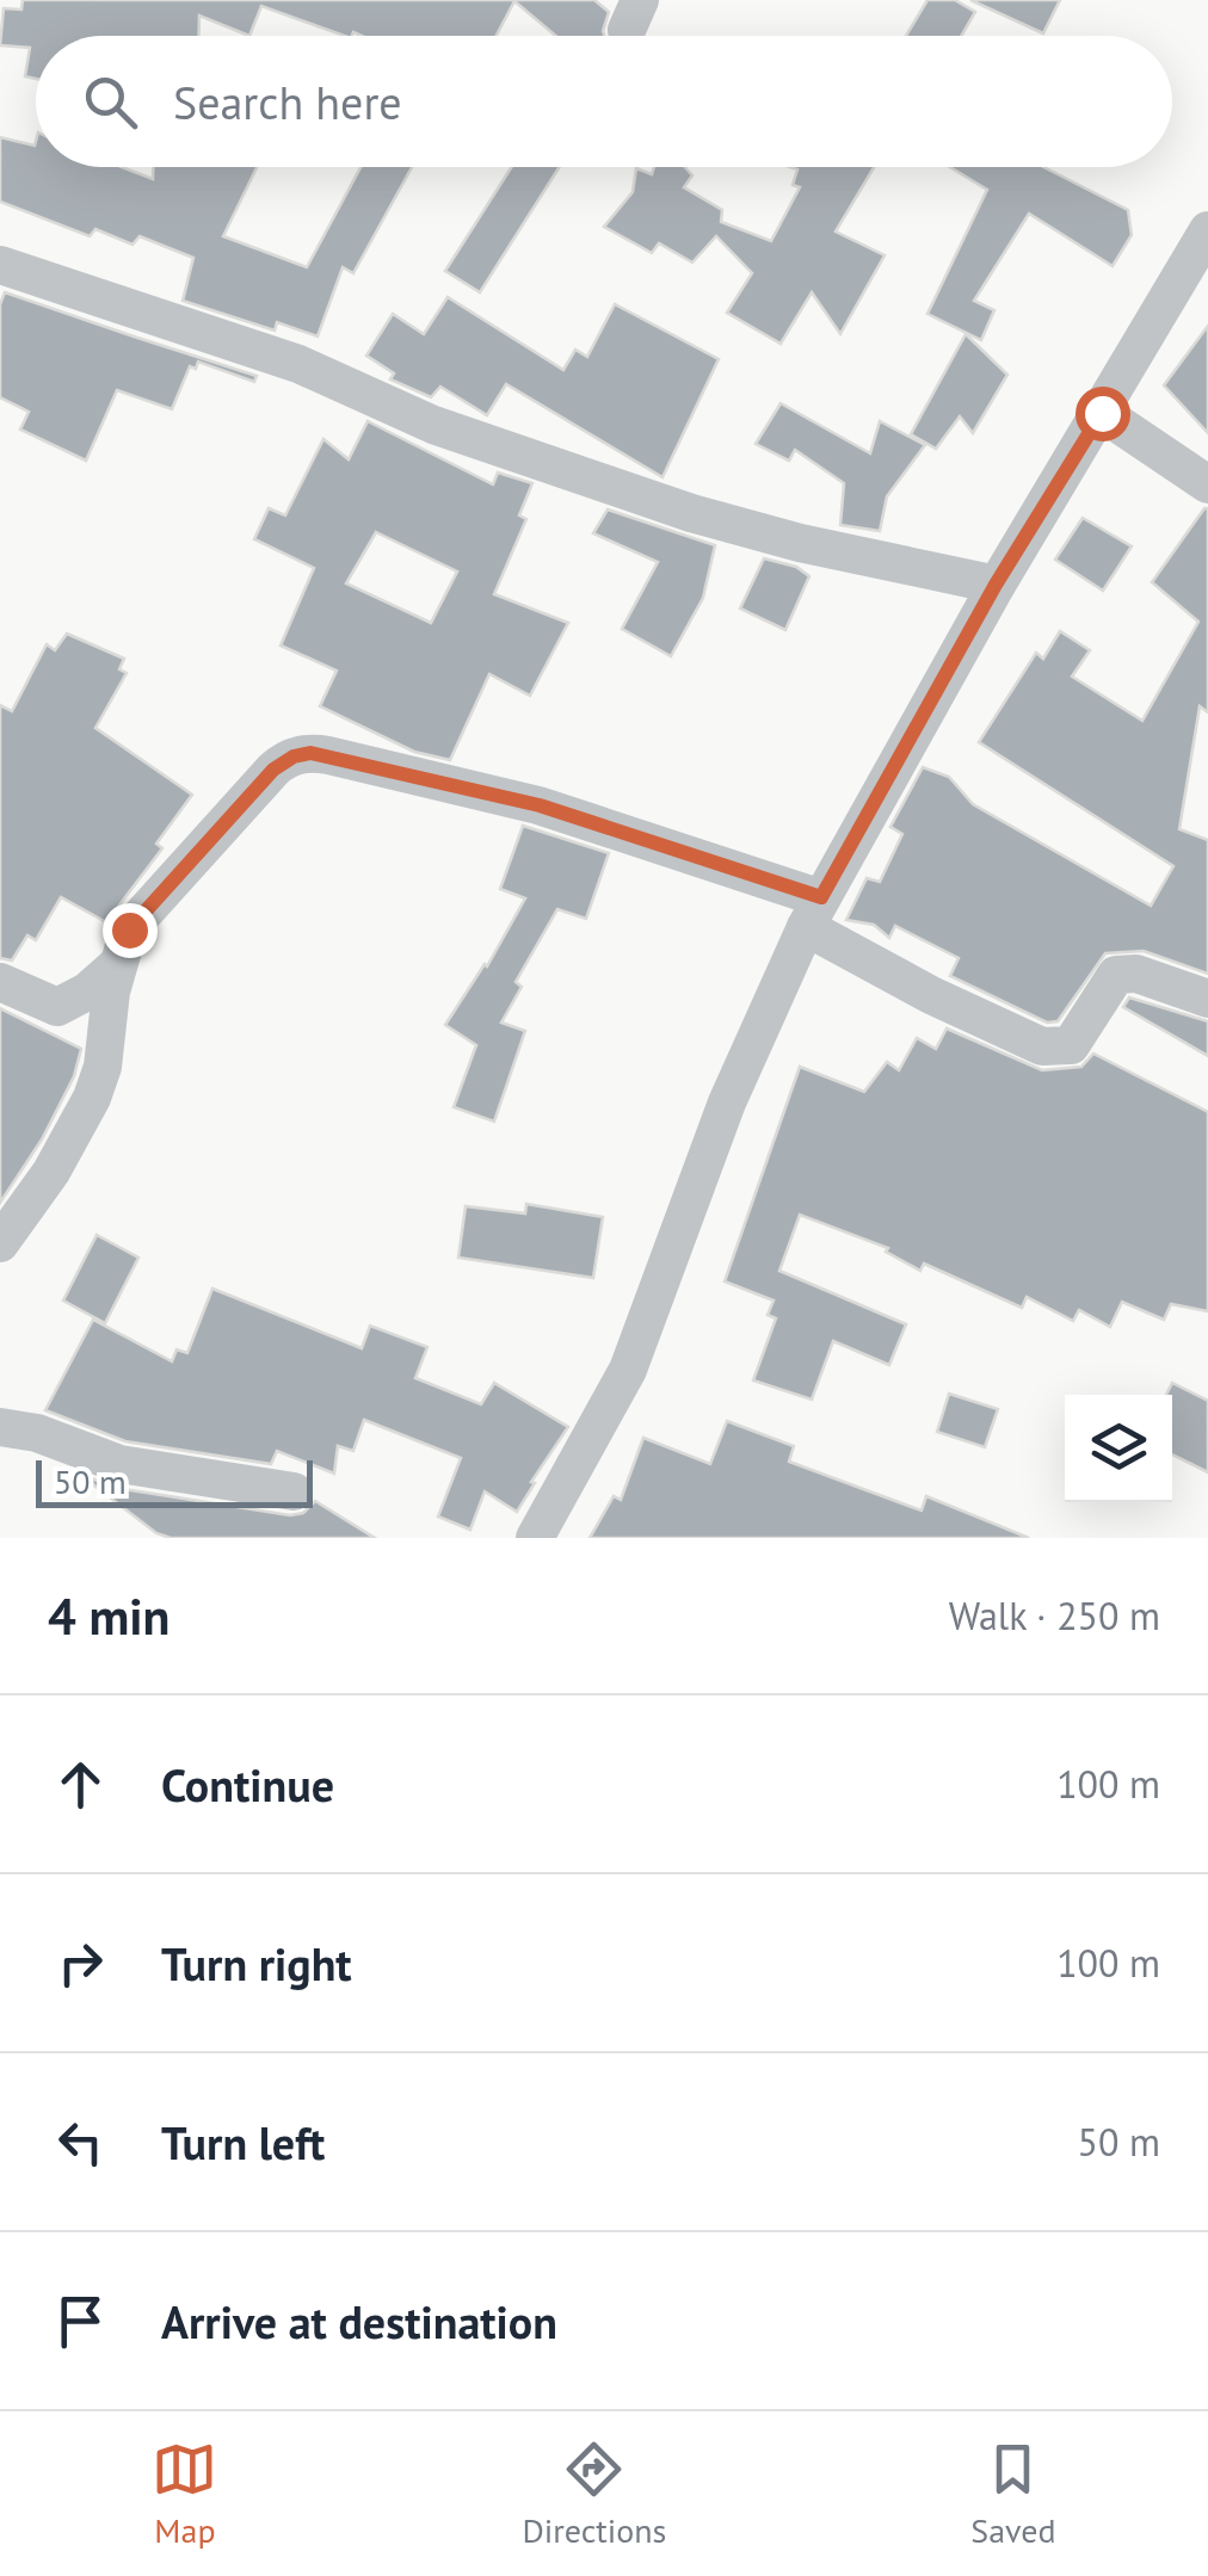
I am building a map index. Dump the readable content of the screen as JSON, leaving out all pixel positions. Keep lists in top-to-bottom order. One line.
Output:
{"scale_bar":"50 m","page":{"search":"Search here","scale":"50 m","heading":["4 min","Walk · 250 m"],"list":[["Continue","100 m"],["Turn right","100 m"],["Turn left","50 m"],"Arrive at destination"],"nav":["Map","Directions","Saved"]}}
